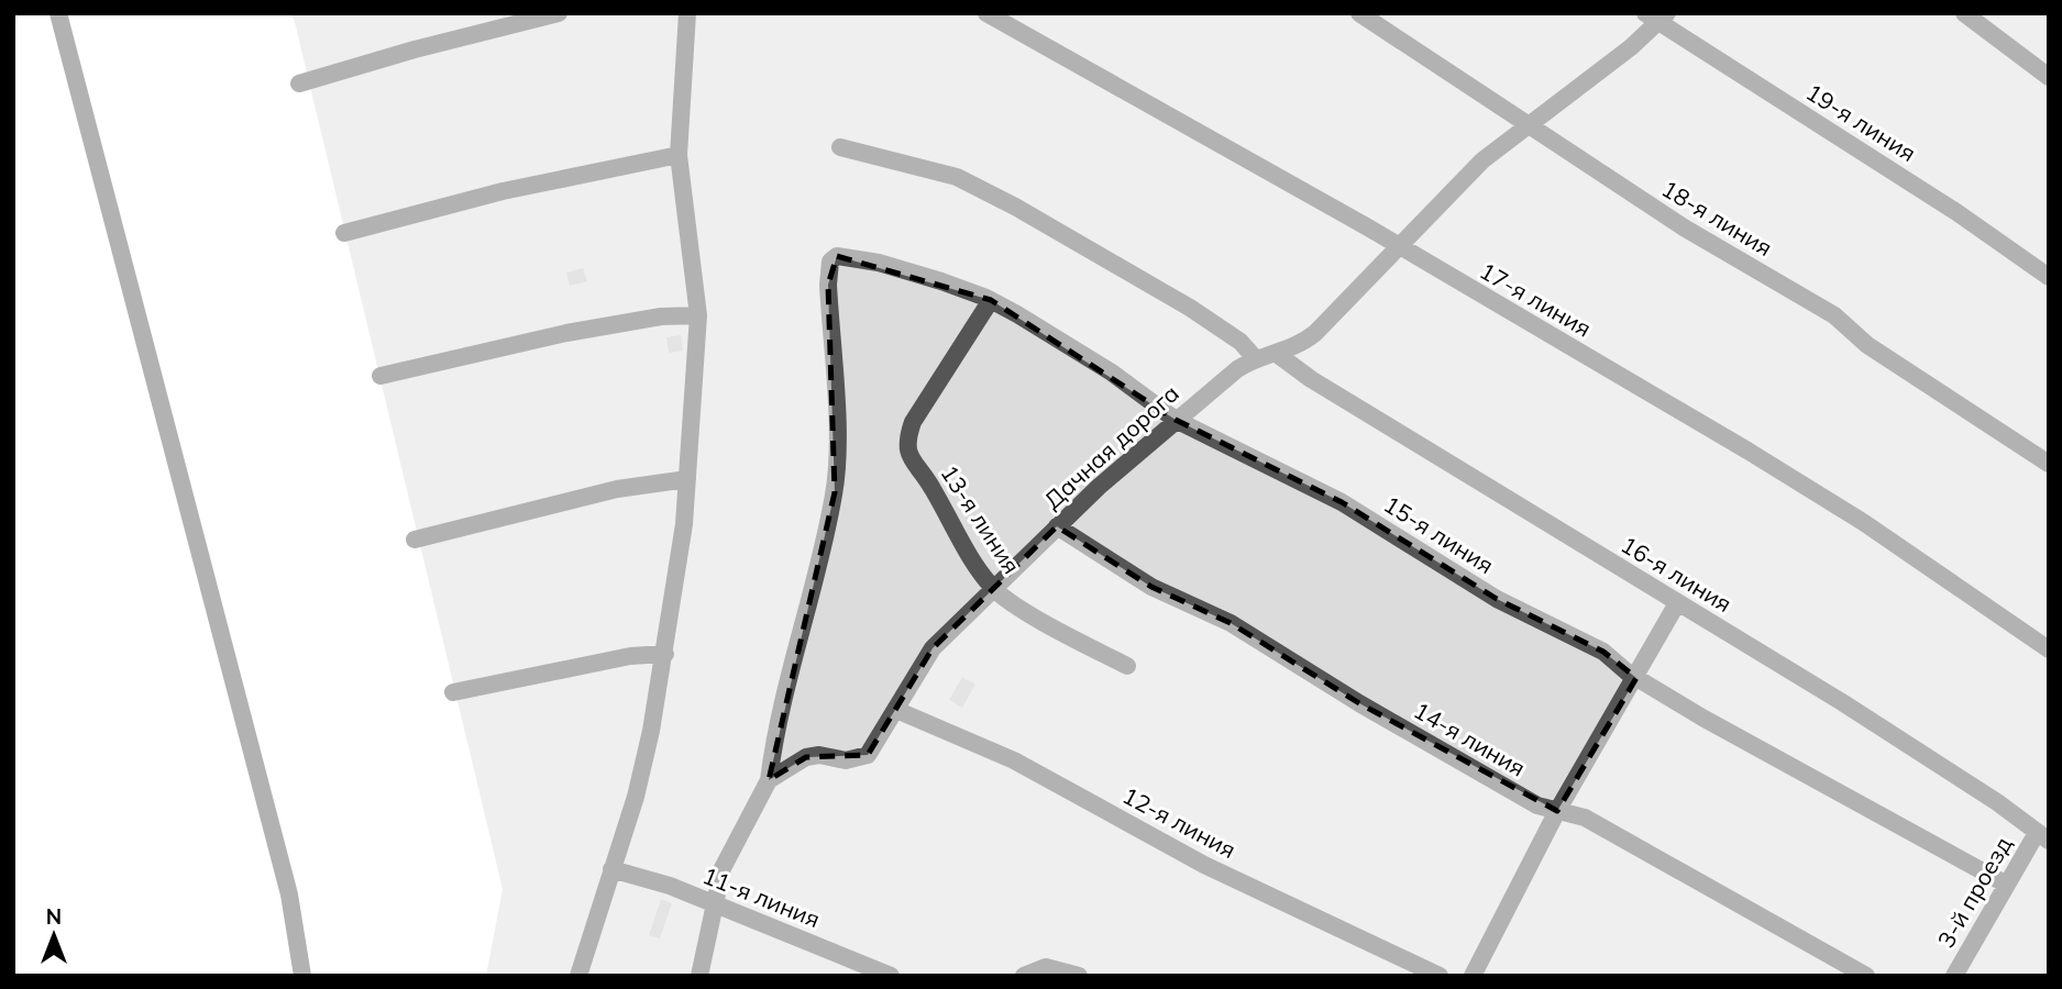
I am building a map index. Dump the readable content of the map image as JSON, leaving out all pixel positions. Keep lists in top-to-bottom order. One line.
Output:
{"streets":{"street":["19-я линия","18-я линия","17-я линия","Дачная дорога","13-я линия","15-я линия","16-я линия","14-я линия","12-я линия","3-й проезд","11-я линия"]},"crossings":[["19-я линия","Дачная дорога"],["18-я линия","Дачная дорога"],["17-я линия","Дачная дорога"],["Дачная дорога","13-я линия"],["Дачная дорога","15-я линия"],["Дачная дорога","16-я линия"],["Дачная дорога","14-я линия"],["Дачная дорога","12-я линия"],["13-я линия","15-я линия"],["15-я линия","3-й проезд"],["16-я линия","3-й проезд"]],"north":"top"}
